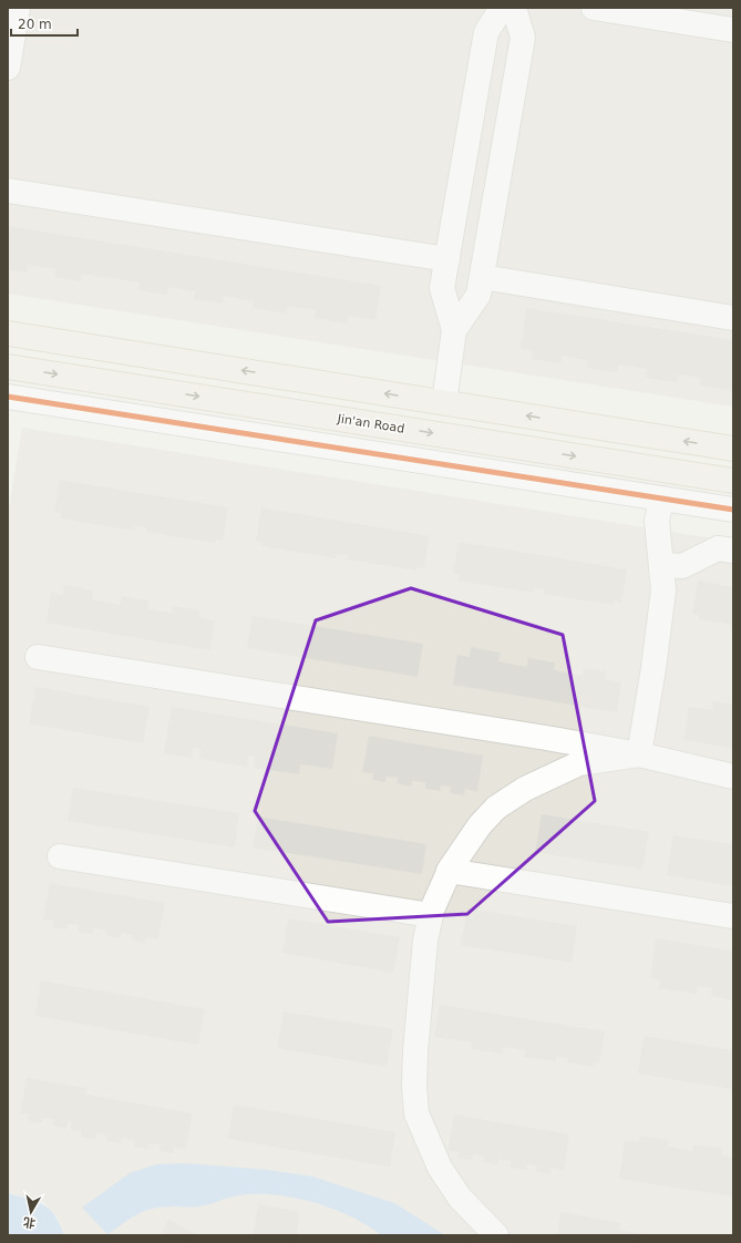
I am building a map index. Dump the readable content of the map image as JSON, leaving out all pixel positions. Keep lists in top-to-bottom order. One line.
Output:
{"streets":{"main road":["Jin'an Road"]},"scale_bar":"20 m","north":"bottom"}
